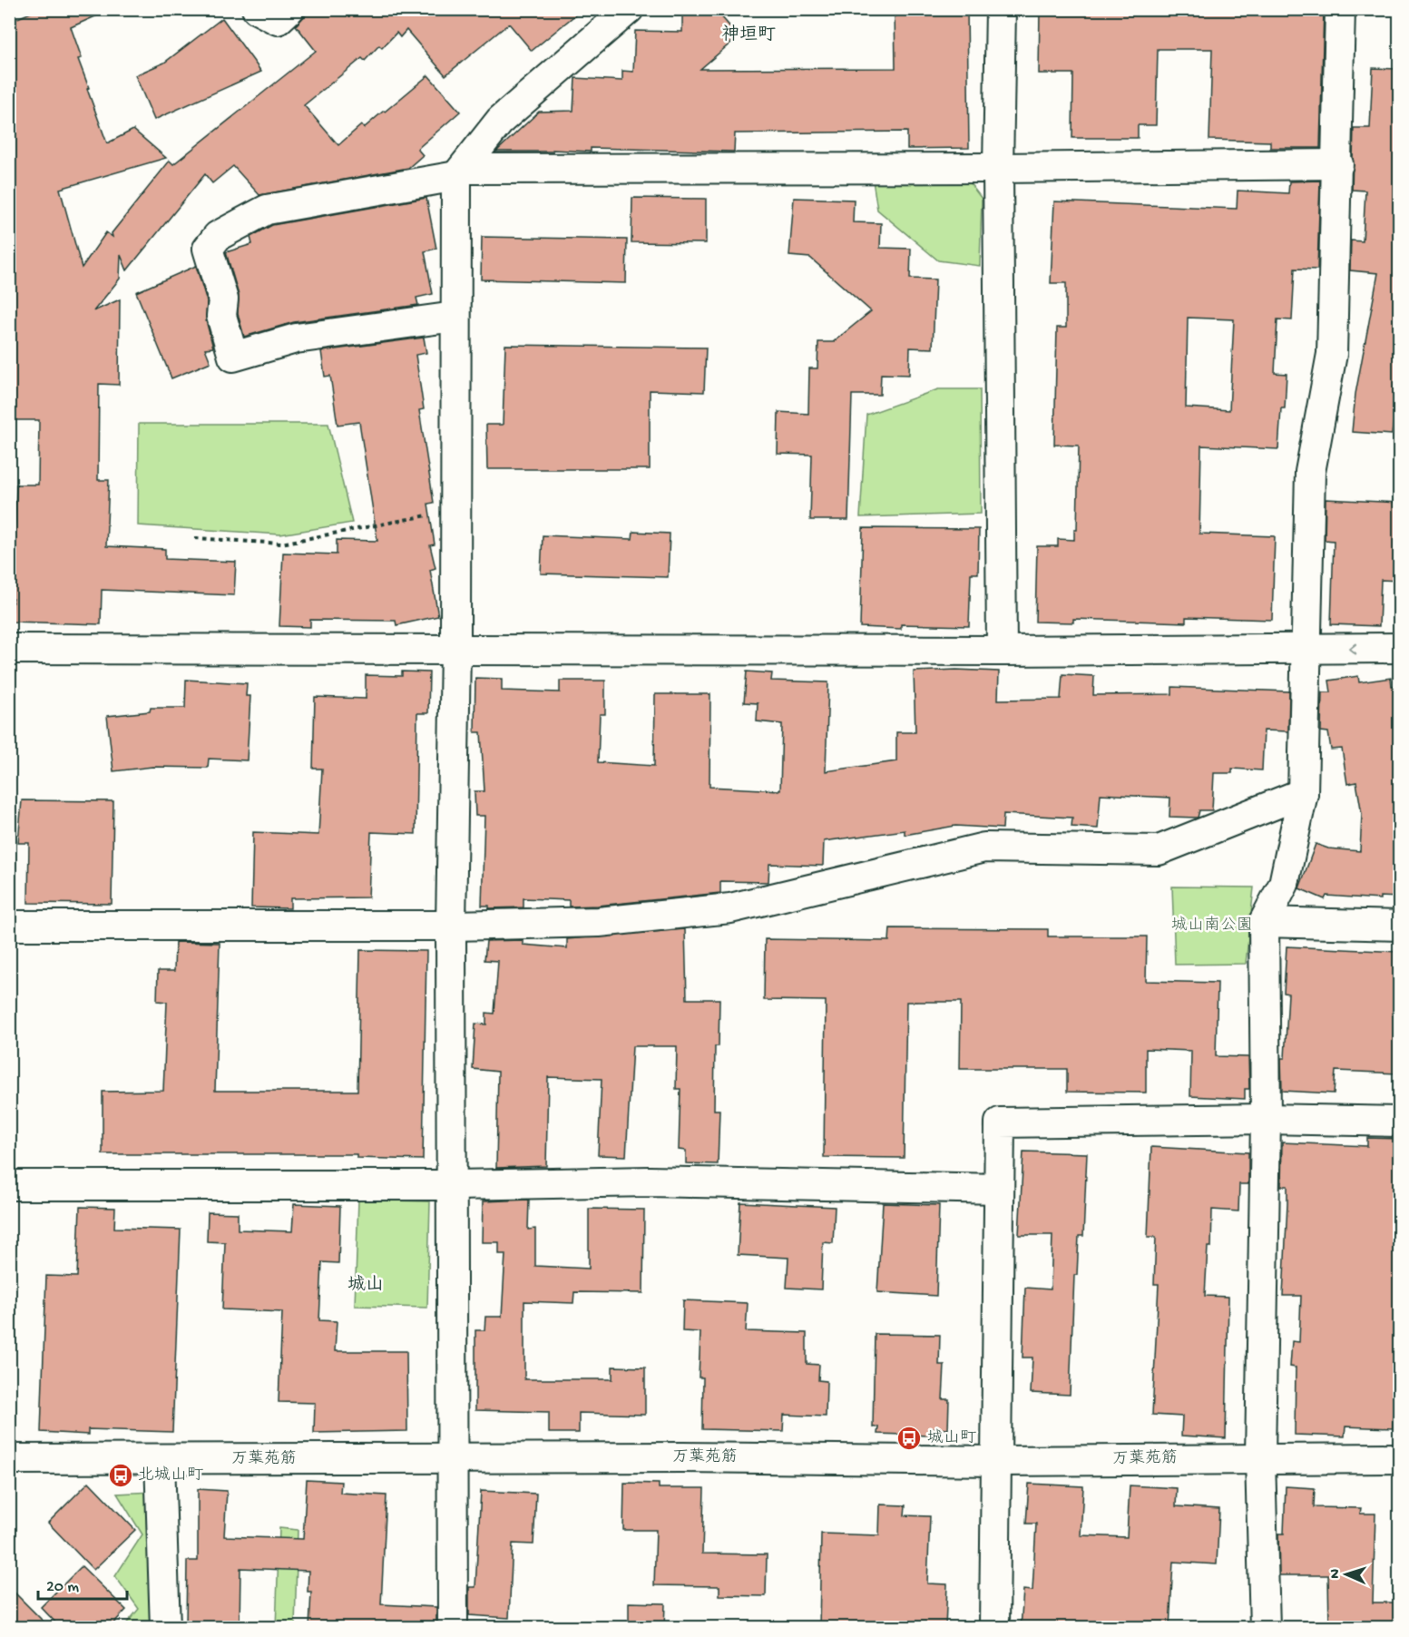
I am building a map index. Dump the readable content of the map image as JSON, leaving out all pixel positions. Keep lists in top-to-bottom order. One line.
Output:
{"streets":{"street":["万葉苑筋"]},"districts":["神垣町","城山"],"parks":["城山南公園"],"places":{"bus stop":["城山町","北城山町"]},"scale_bar":"20 m","north":"left"}
